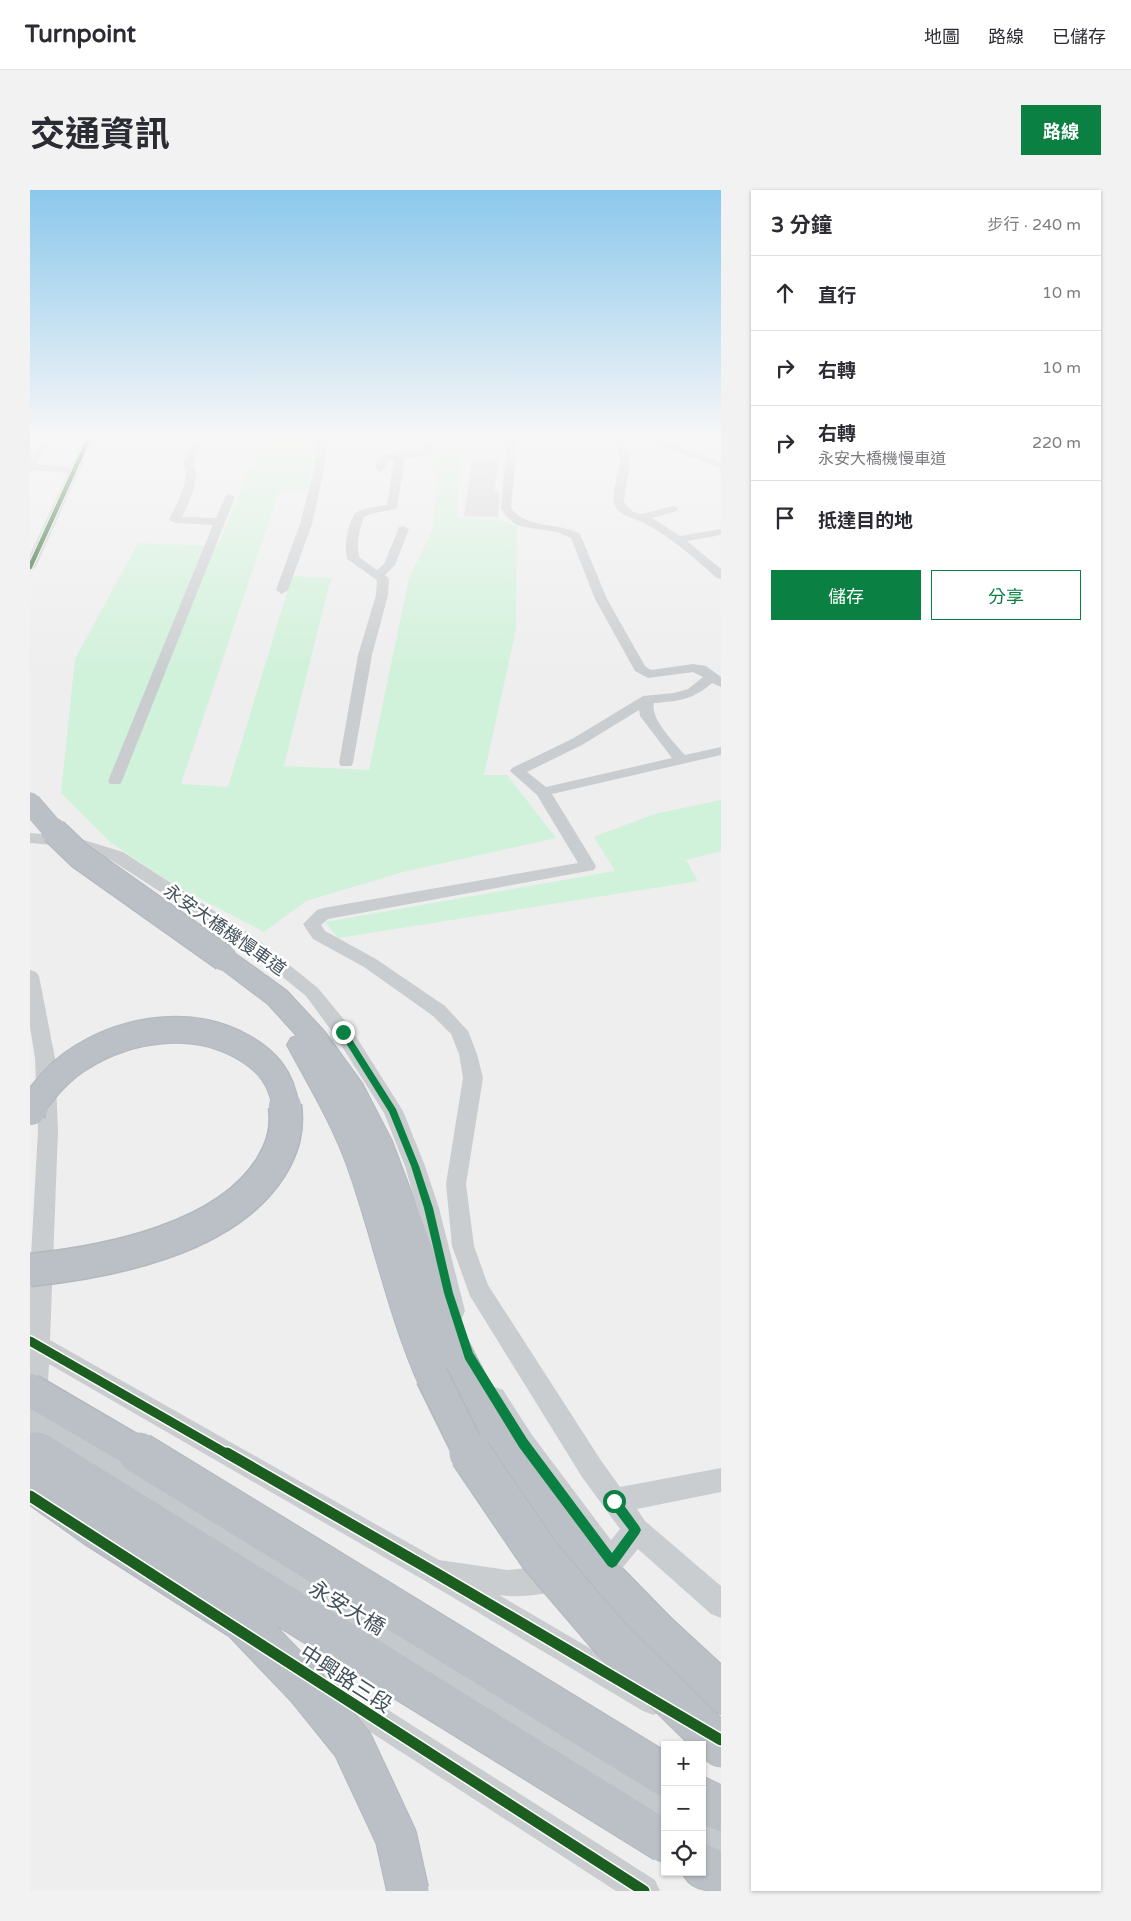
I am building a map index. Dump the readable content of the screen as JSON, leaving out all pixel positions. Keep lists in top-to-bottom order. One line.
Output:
{"streets":{"main road":["永安大橋"],"street":["永安大橋機慢車道","中興路三段"]},"page":{"header":"Turnpoint","nav":["地圖","路線","已儲存"],"title":"交通資訊","buttons":["路線",["儲存","分享"]],"heading":["3 分鐘","步行 · 240 m"],"list":[["直行","10 m"],["右轉","10 m"],["右轉","永安大橋機慢車道","220 m"],"抵達目的地"],"map_buttons":["+","−"]}}
